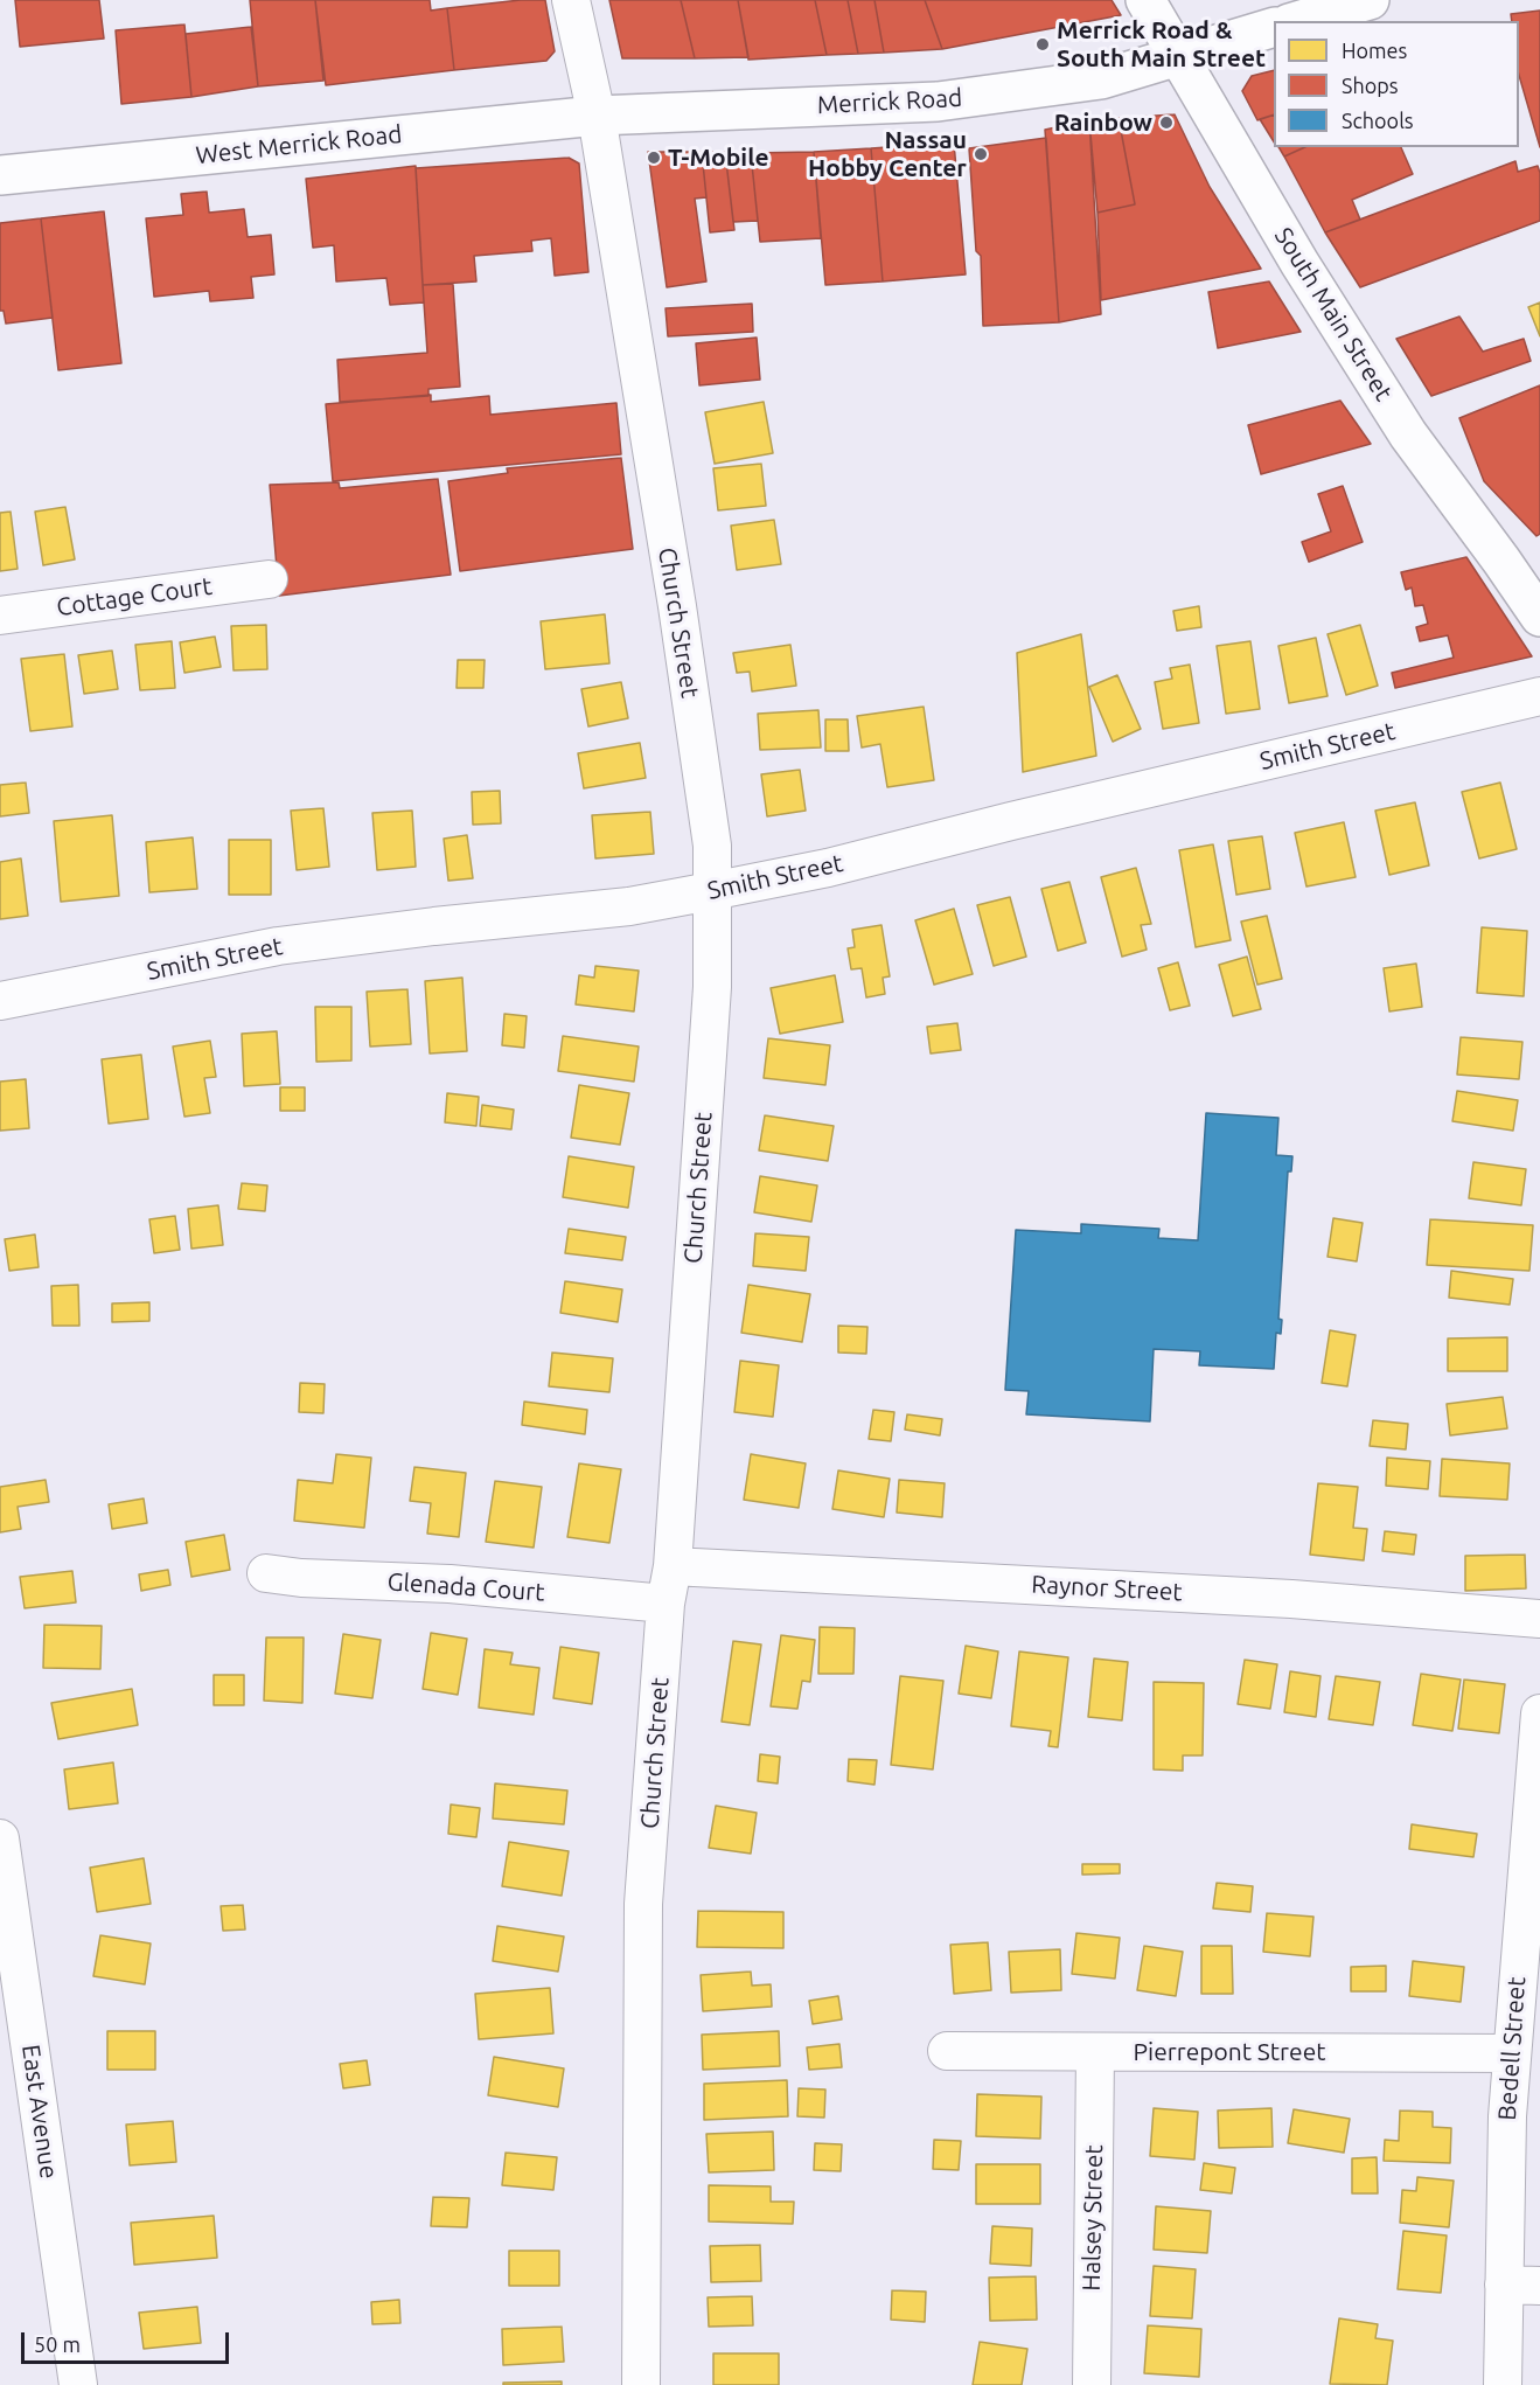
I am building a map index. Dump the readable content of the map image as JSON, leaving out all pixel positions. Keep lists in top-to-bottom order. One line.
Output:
{"streets":{"main road":["Merrick Road","West Merrick Road","South Main Street"],"street":["Cottage Court","Church Street","Smith Street","Glenada Court","Raynor Street","Bedell Street","Pierrepont Street","East Avenue","Halsey Street"]},"crossings":[["Merrick Road","West Merrick Road"],["Merrick Road","South Main Street"],["Merrick Road","Church Street"],["West Merrick Road","Church Street"],["Church Street","Smith Street"],["Church Street","Glenada Court"],["Church Street","Raynor Street"],["Bedell Street","Pierrepont Street"],["Pierrepont Street","Halsey Street"]],"places":["Merrick Road & South Main Street","Rainbow","Nassau Hobby Center","T-Mobile"],"legend":["Homes","Shops","Schools"],"scale_bar":"50 m"}
